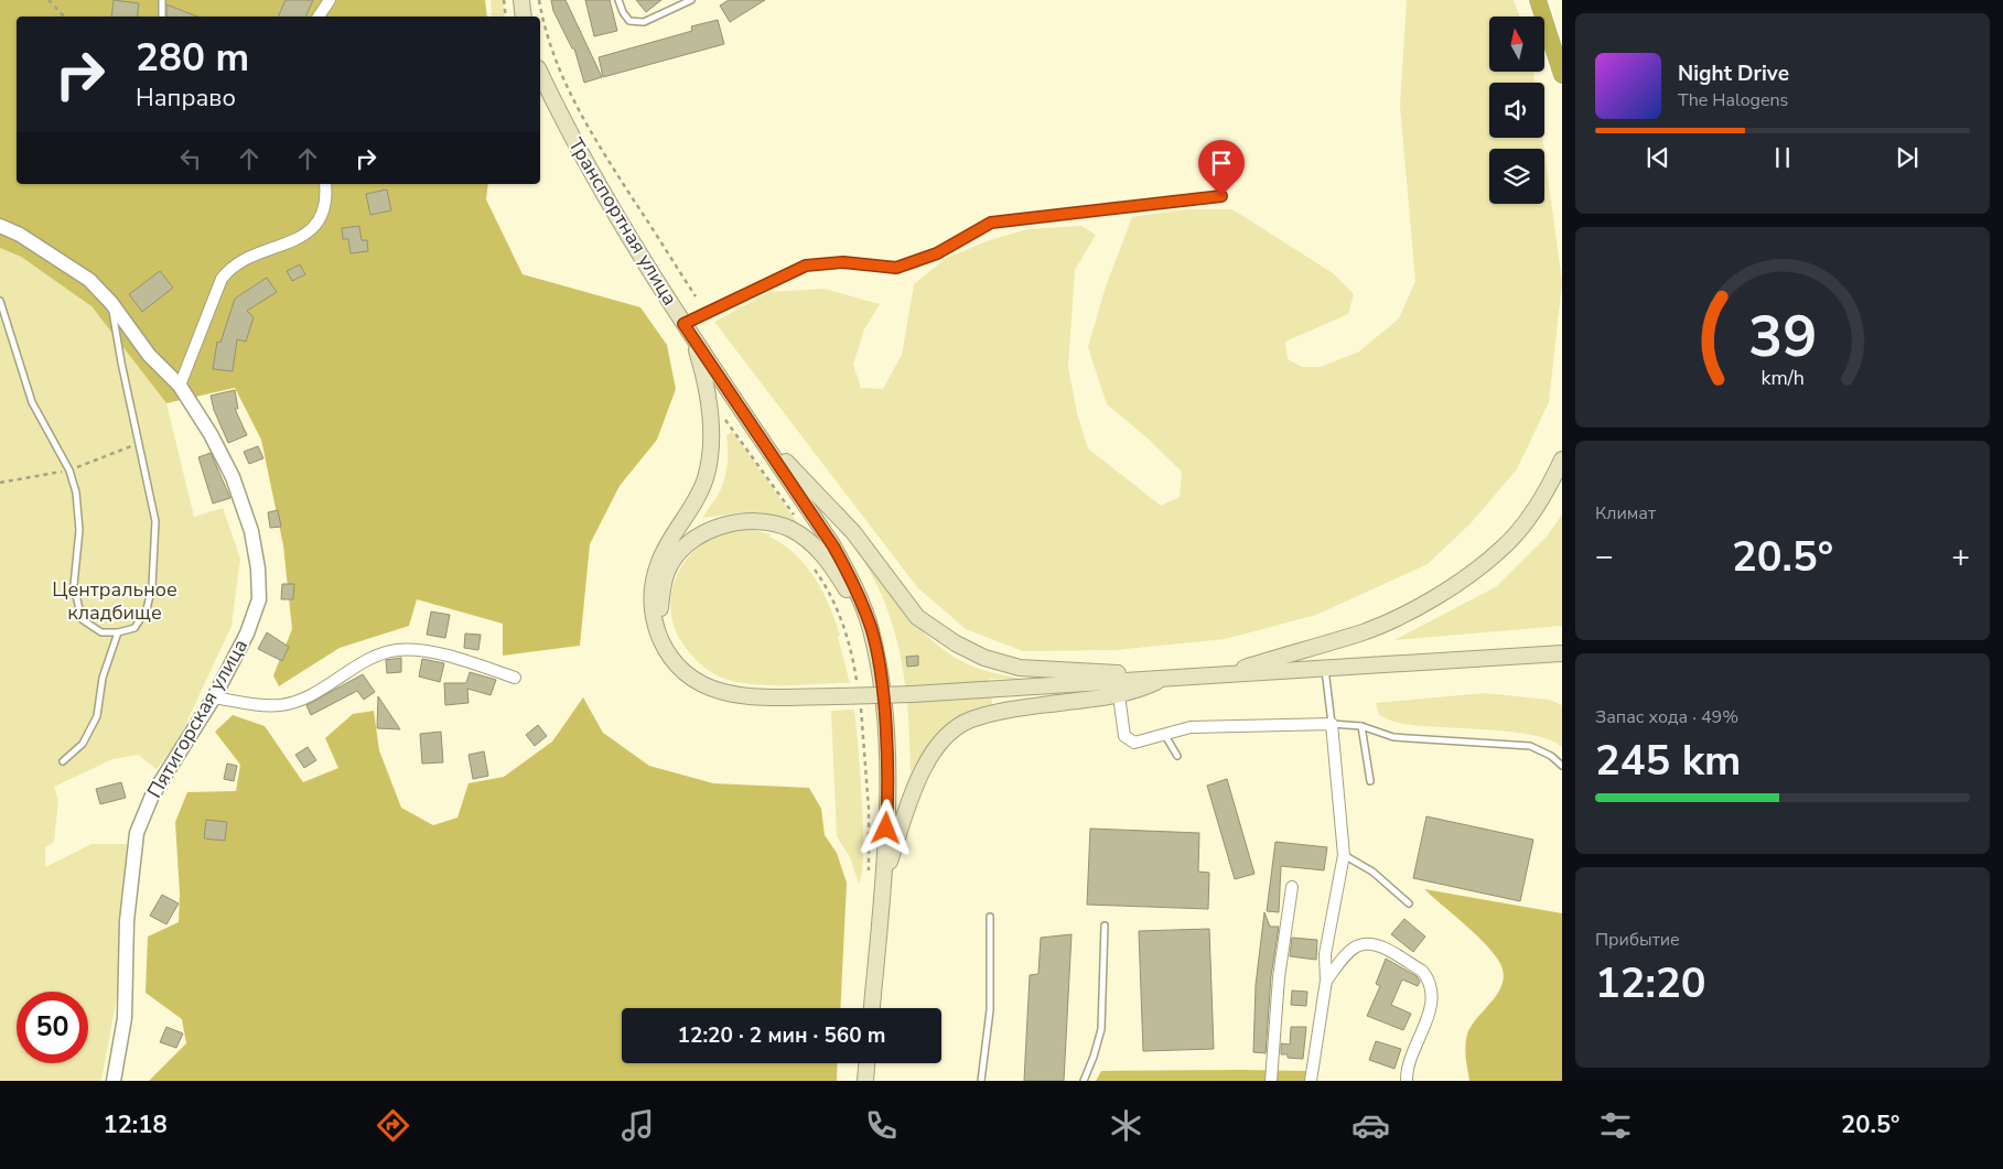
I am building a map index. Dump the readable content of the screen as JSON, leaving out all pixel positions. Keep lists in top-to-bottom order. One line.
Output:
{"streets":{"main road":["Транспортная улица"],"street":["Пятигорская улица"]},"parks":["Центральное кладбище"],"north":"top","page":{"turn":["280 m","Направо"],"song":["Night Drive","The Halogens"],"tile":["Климат",["Запас хода · 49%","245 km"],["Прибытие","12:20"]],"heat":["−","20.5°","+"],"limit":"50","trip":"12:20 · 2 мин · 560 m","tabs":["12:18","20.5°"],"gauge":["39","km/h"]}}
